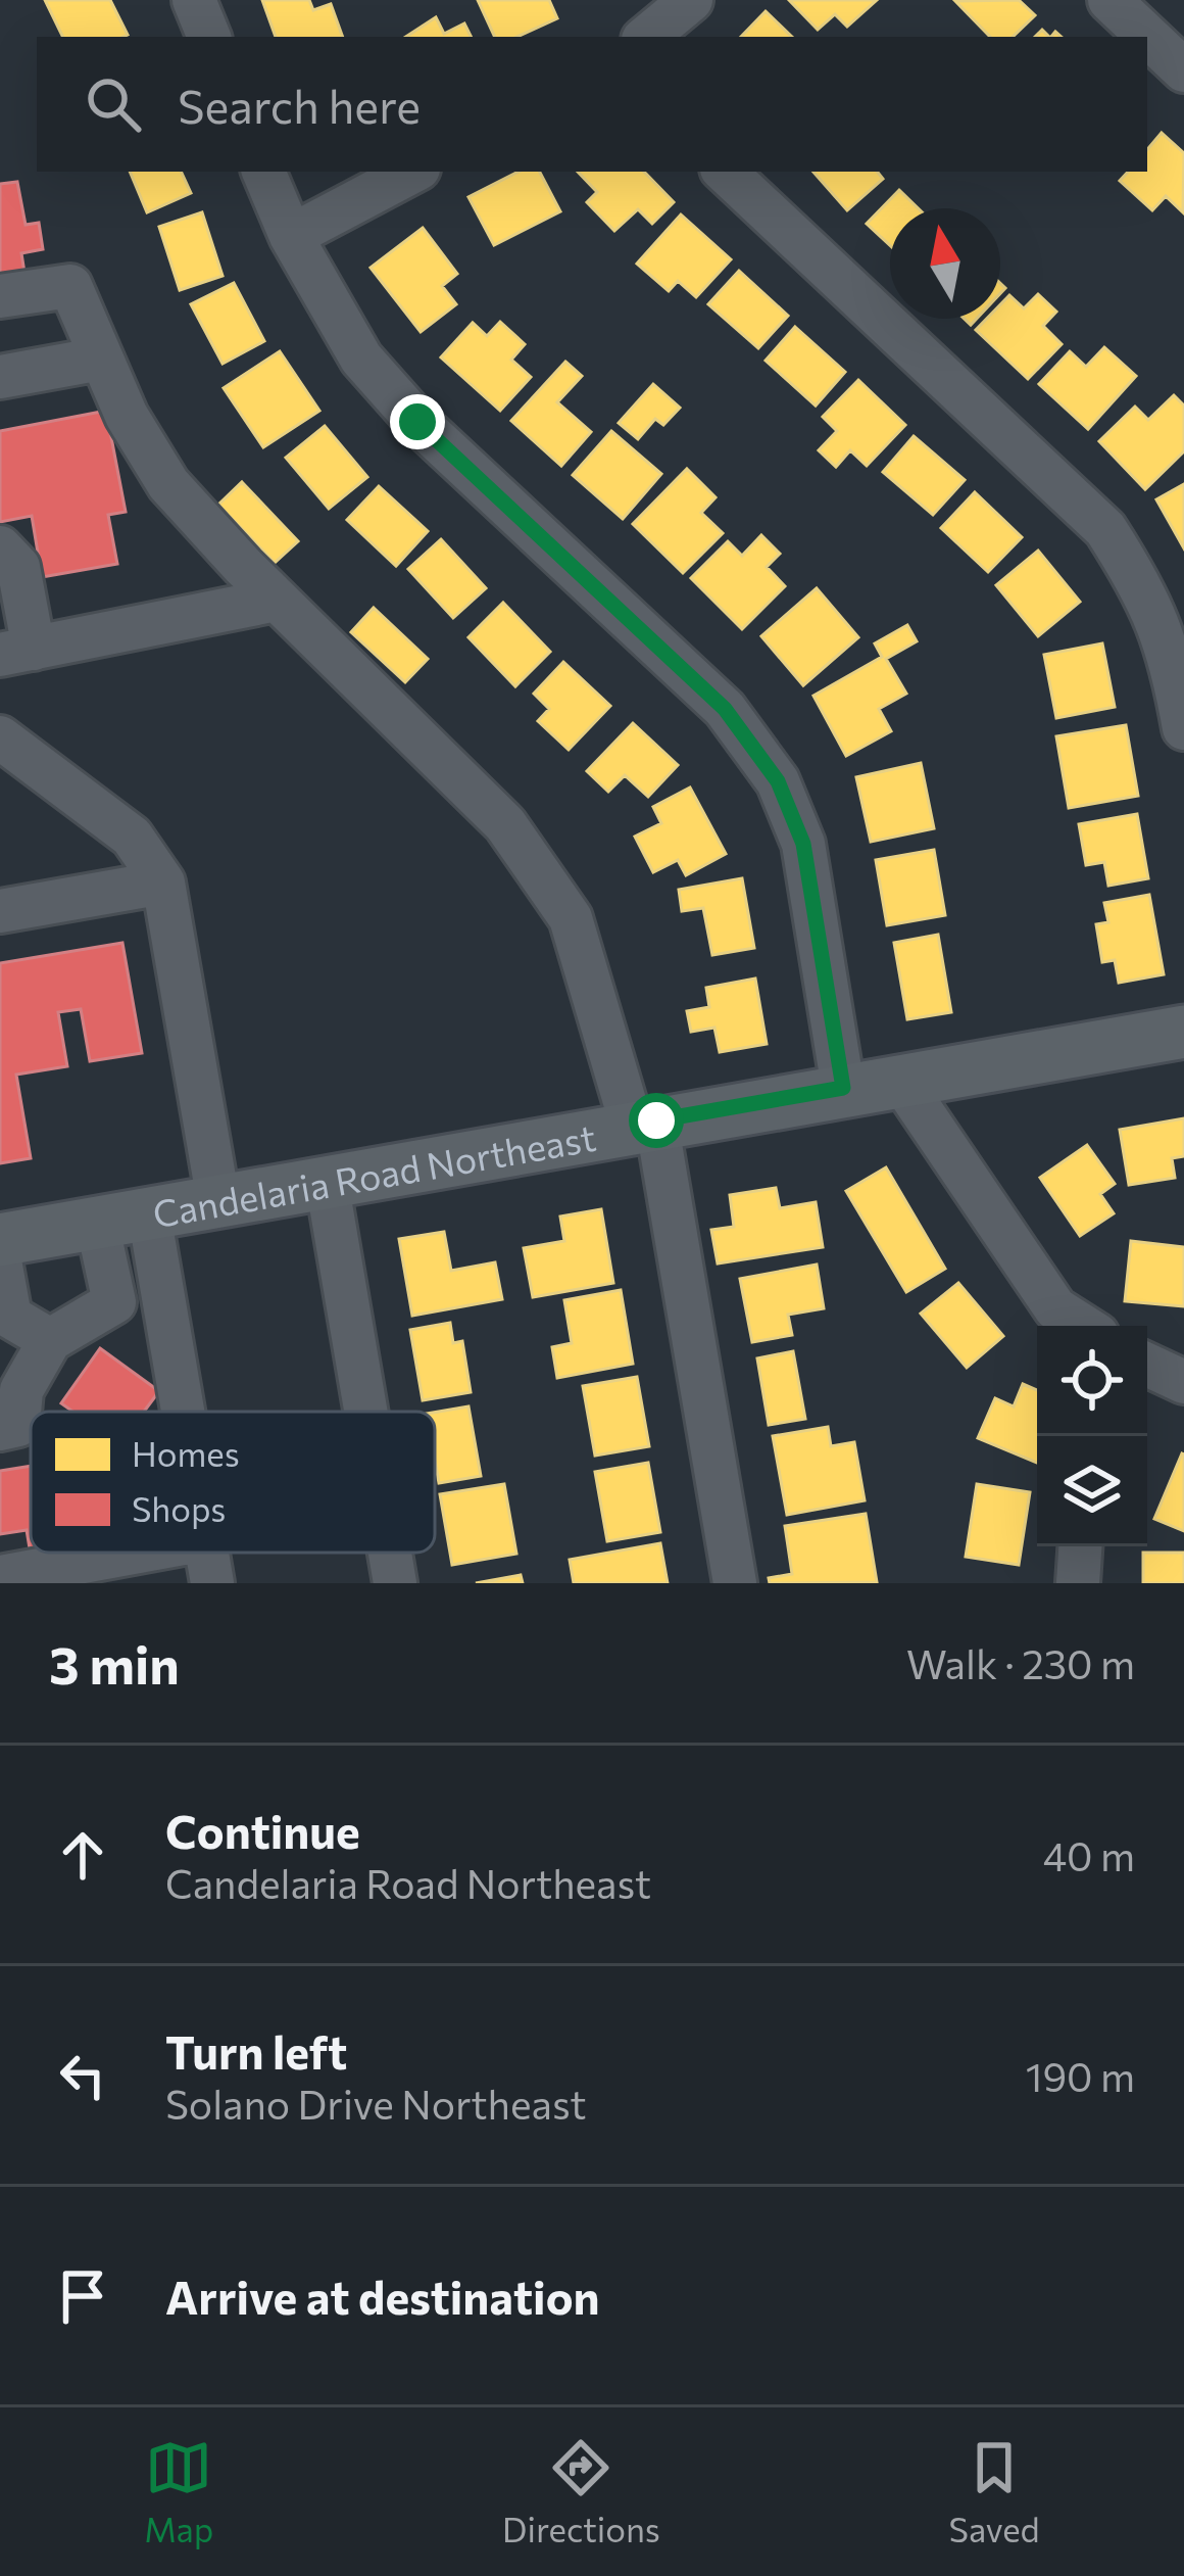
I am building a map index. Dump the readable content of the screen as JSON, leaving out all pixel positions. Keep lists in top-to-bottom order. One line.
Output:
{"streets":{"main road":["Candelaria Road Northeast"]},"legend":["Homes","Shops"],"north":"top","page":{"search":"Search here","heading":["3 min","Walk · 230 m"],"list":[["Continue","Candelaria Road Northeast","40 m"],["Turn left","Solano Drive Northeast","190 m"],"Arrive at destination"],"nav":["Map","Directions","Saved"]}}
